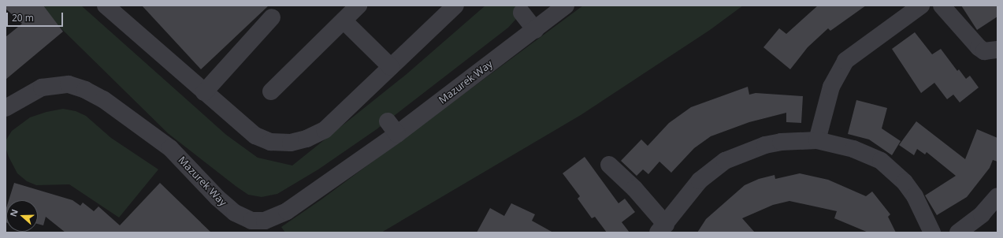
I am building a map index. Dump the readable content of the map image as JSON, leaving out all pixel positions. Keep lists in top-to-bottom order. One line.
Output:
{"streets":{"street":["Mazurek Way"]},"scale_bar":"20 m","north":"left"}
